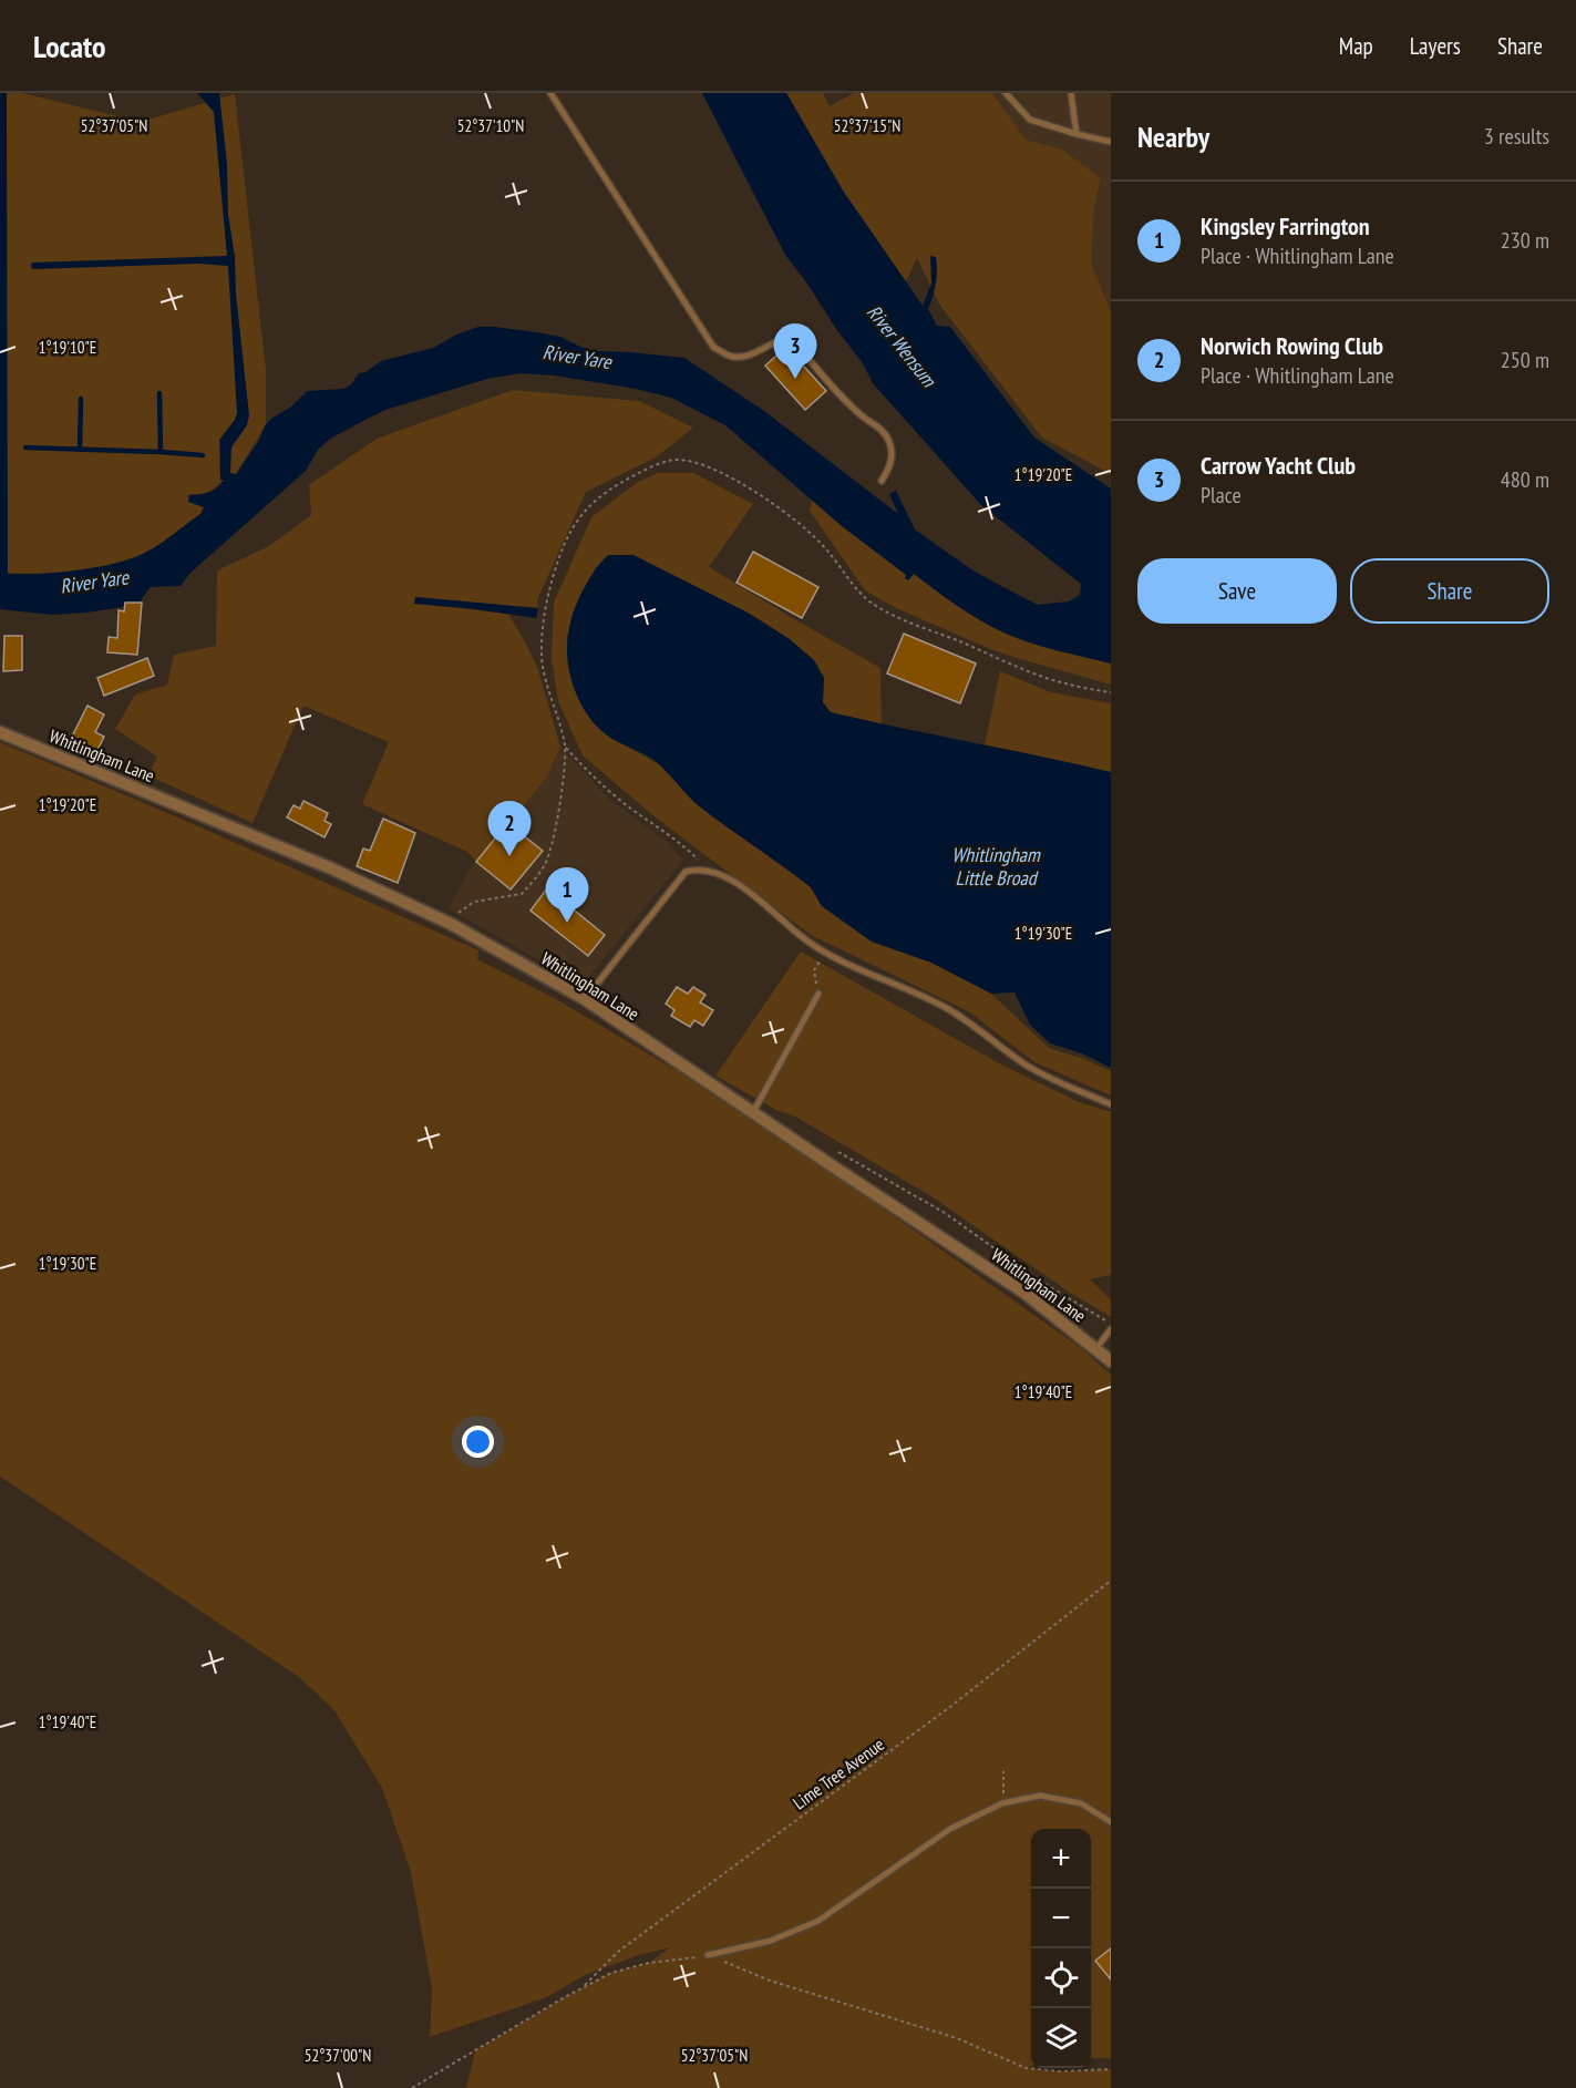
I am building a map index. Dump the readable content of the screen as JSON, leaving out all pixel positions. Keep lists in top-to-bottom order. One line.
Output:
{"streets":{"street":["Whitlingham Lane"],"path":["Lime Tree Avenue"]},"water":["River Wensum","River Yare","Whitlingham Little Broad"],"page":{"header":"Locato","nav":["Map","Layers","Share"],"heading":["Nearby","3 results"],"list":[{"mark":"1","name":"Kingsley Farrington","note":"Place · Whitlingham Lane","value":"230 m"},{"mark":"2","name":"Norwich Rowing Club","note":"Place · Whitlingham Lane","value":"250 m"},{"mark":"3","name":"Carrow Yacht Club","note":"Place","value":"480 m"}],"pins":["3","2","1"],"buttons":["Save","Share"],"map_buttons":["+","−"]},"coordinates":["52°37'05\"N","52°37'10\"N","52°37'15\"N","1°19'10\"E","1°19'20\"E","1°19'30\"E","1°19'40\"E","52°37'00\"N"]}
